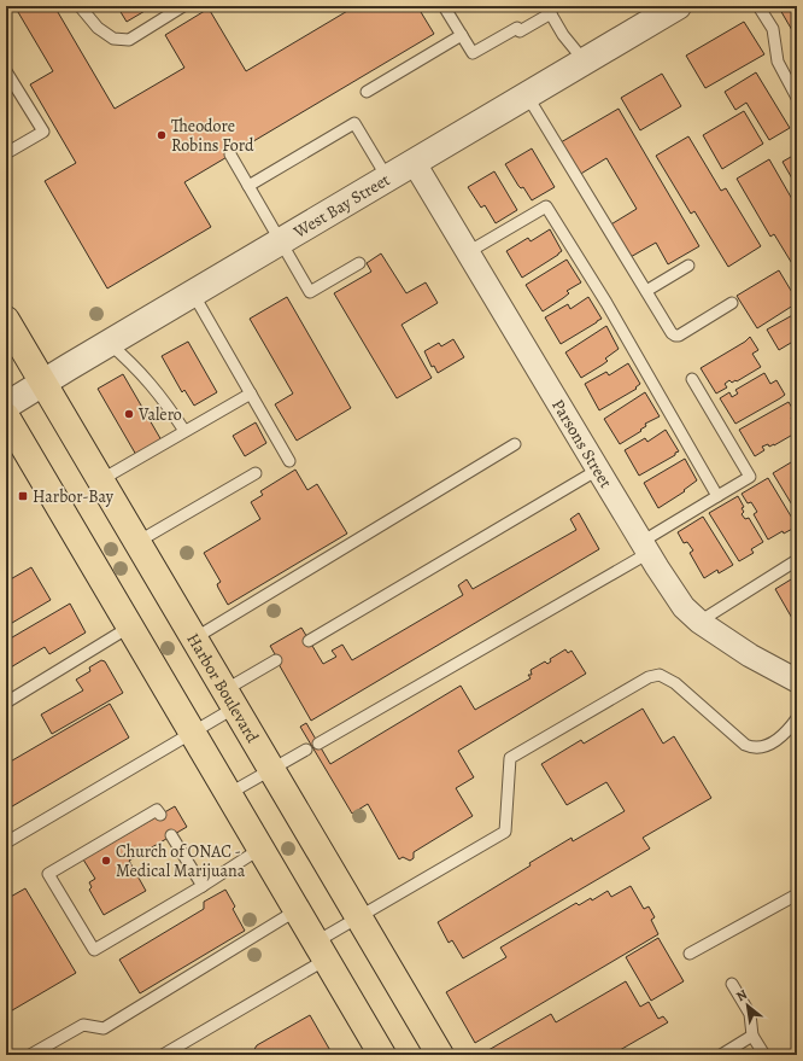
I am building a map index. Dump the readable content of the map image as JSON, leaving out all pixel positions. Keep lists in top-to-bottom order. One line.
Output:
{"streets":{"main road":["Harbor Boulevard"],"street":["West Bay Street","Parsons Street"]},"crossings":[["West Bay Street","Parsons Street"],["West Bay Street","Harbor Boulevard"]],"places":{"other":["Theodore Robins Ford","Valero","Church of ONAC - Medical Marijuana"],"transit":["Harbor-Bay"]},"north":"top left"}
